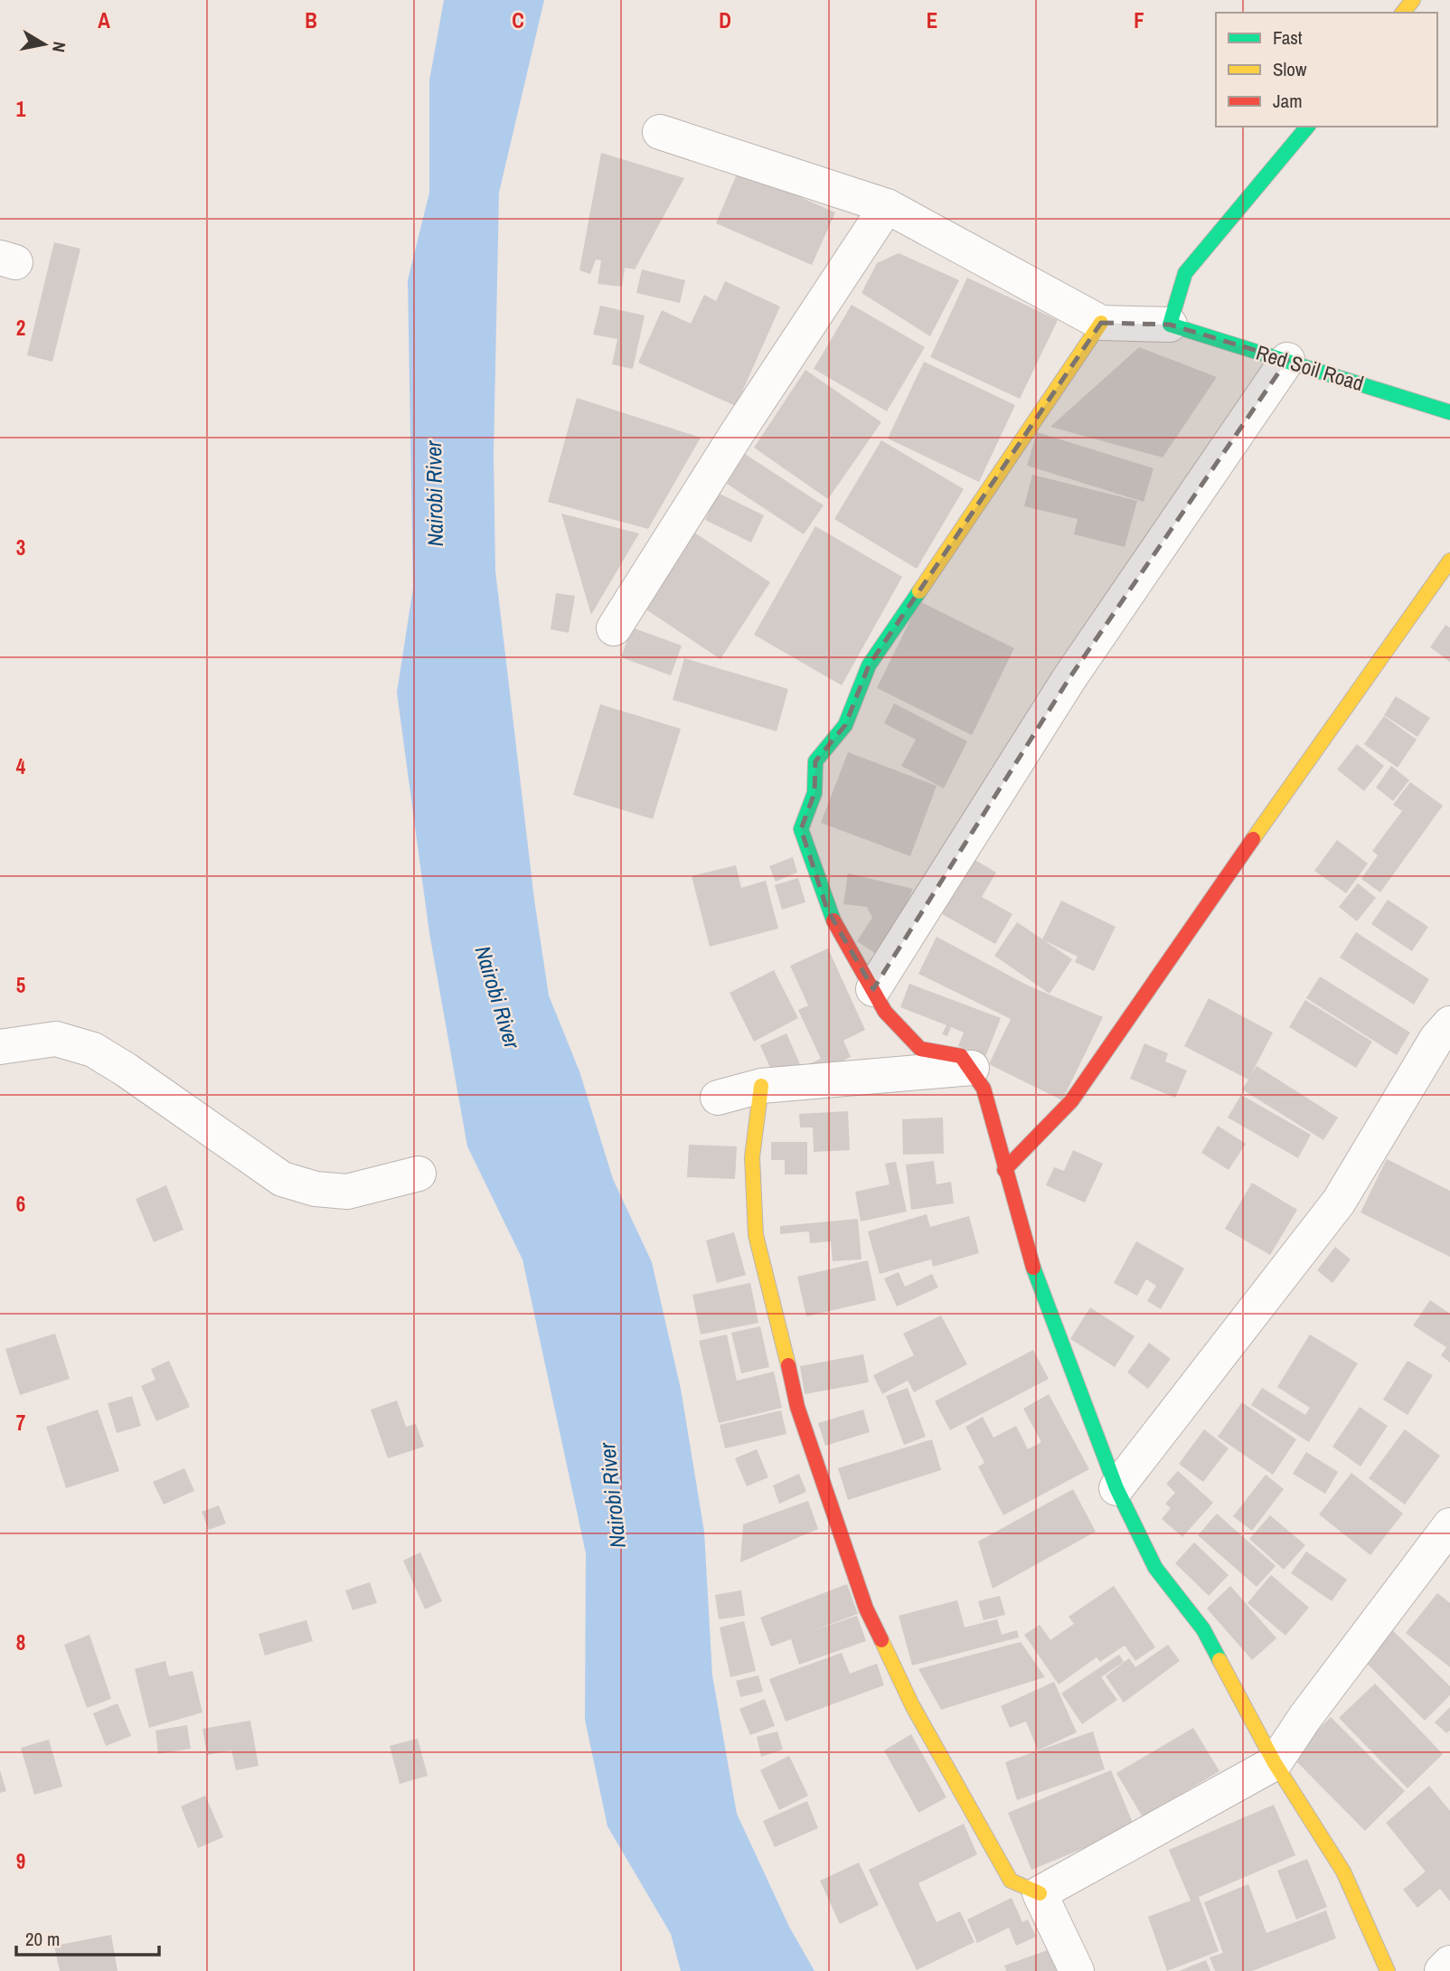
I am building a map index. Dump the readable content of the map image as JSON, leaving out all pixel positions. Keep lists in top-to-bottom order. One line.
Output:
{"streets":{"street":["Red Soil Road"]},"water":["Nairobi River"],"legend":["Fast","Slow","Jam"],"scale_bar":"20 m","north":"right","grid":{"columns":["A","B","C","D","E","F"],"rows":["1","2","3","4","5","6","7","8","9"]}}
